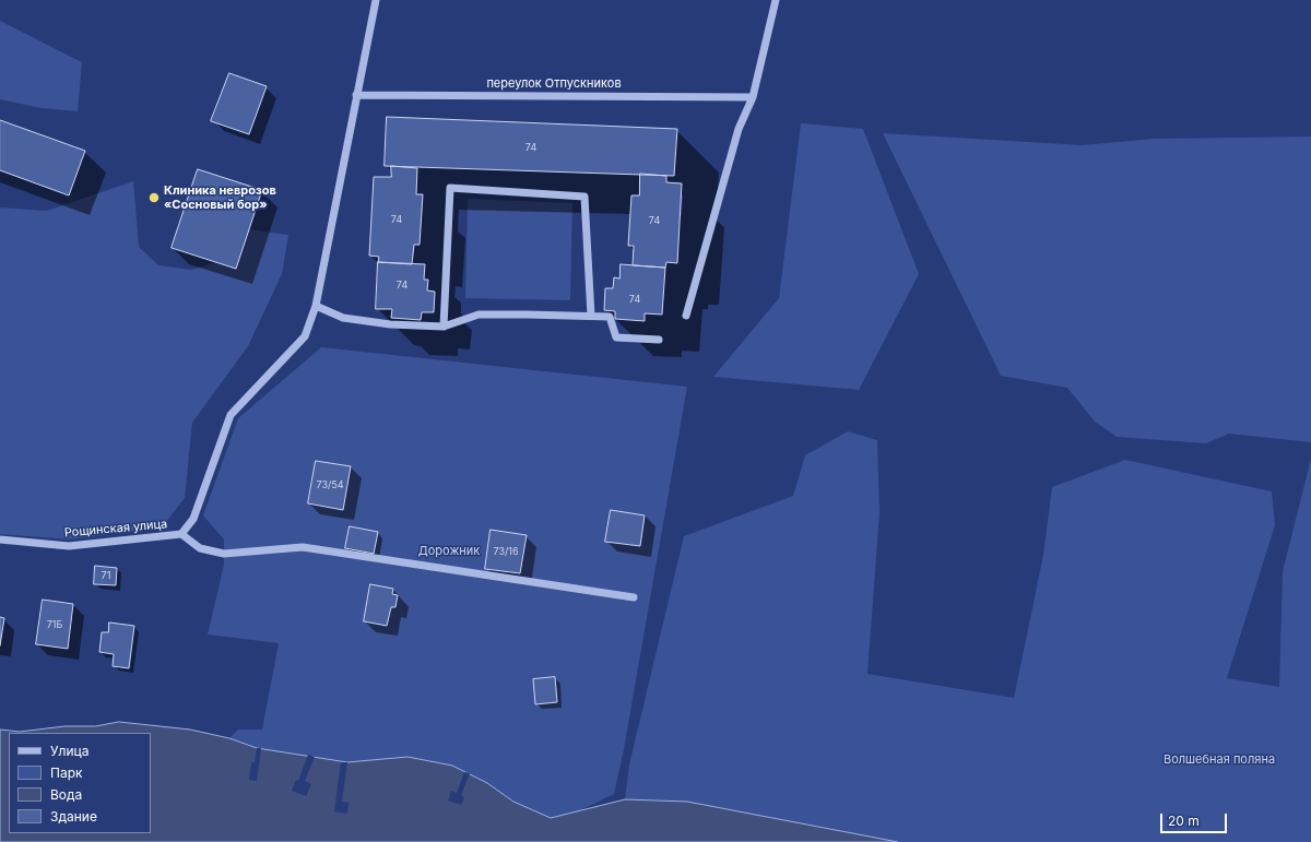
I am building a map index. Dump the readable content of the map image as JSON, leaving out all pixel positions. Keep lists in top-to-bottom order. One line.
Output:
{"streets":{"street":["переулок Отпускников","Рощинская улица"]},"parks":["Дорожник","Волшебная поляна"],"places":["Клиника неврозов «Сосновый бор»"],"house_numbers":["74","74","74","74","74","73/54","73/16","71","71Б"],"legend":["Улица","Парк","Вода","Здание"],"scale_bar":"20 m"}
